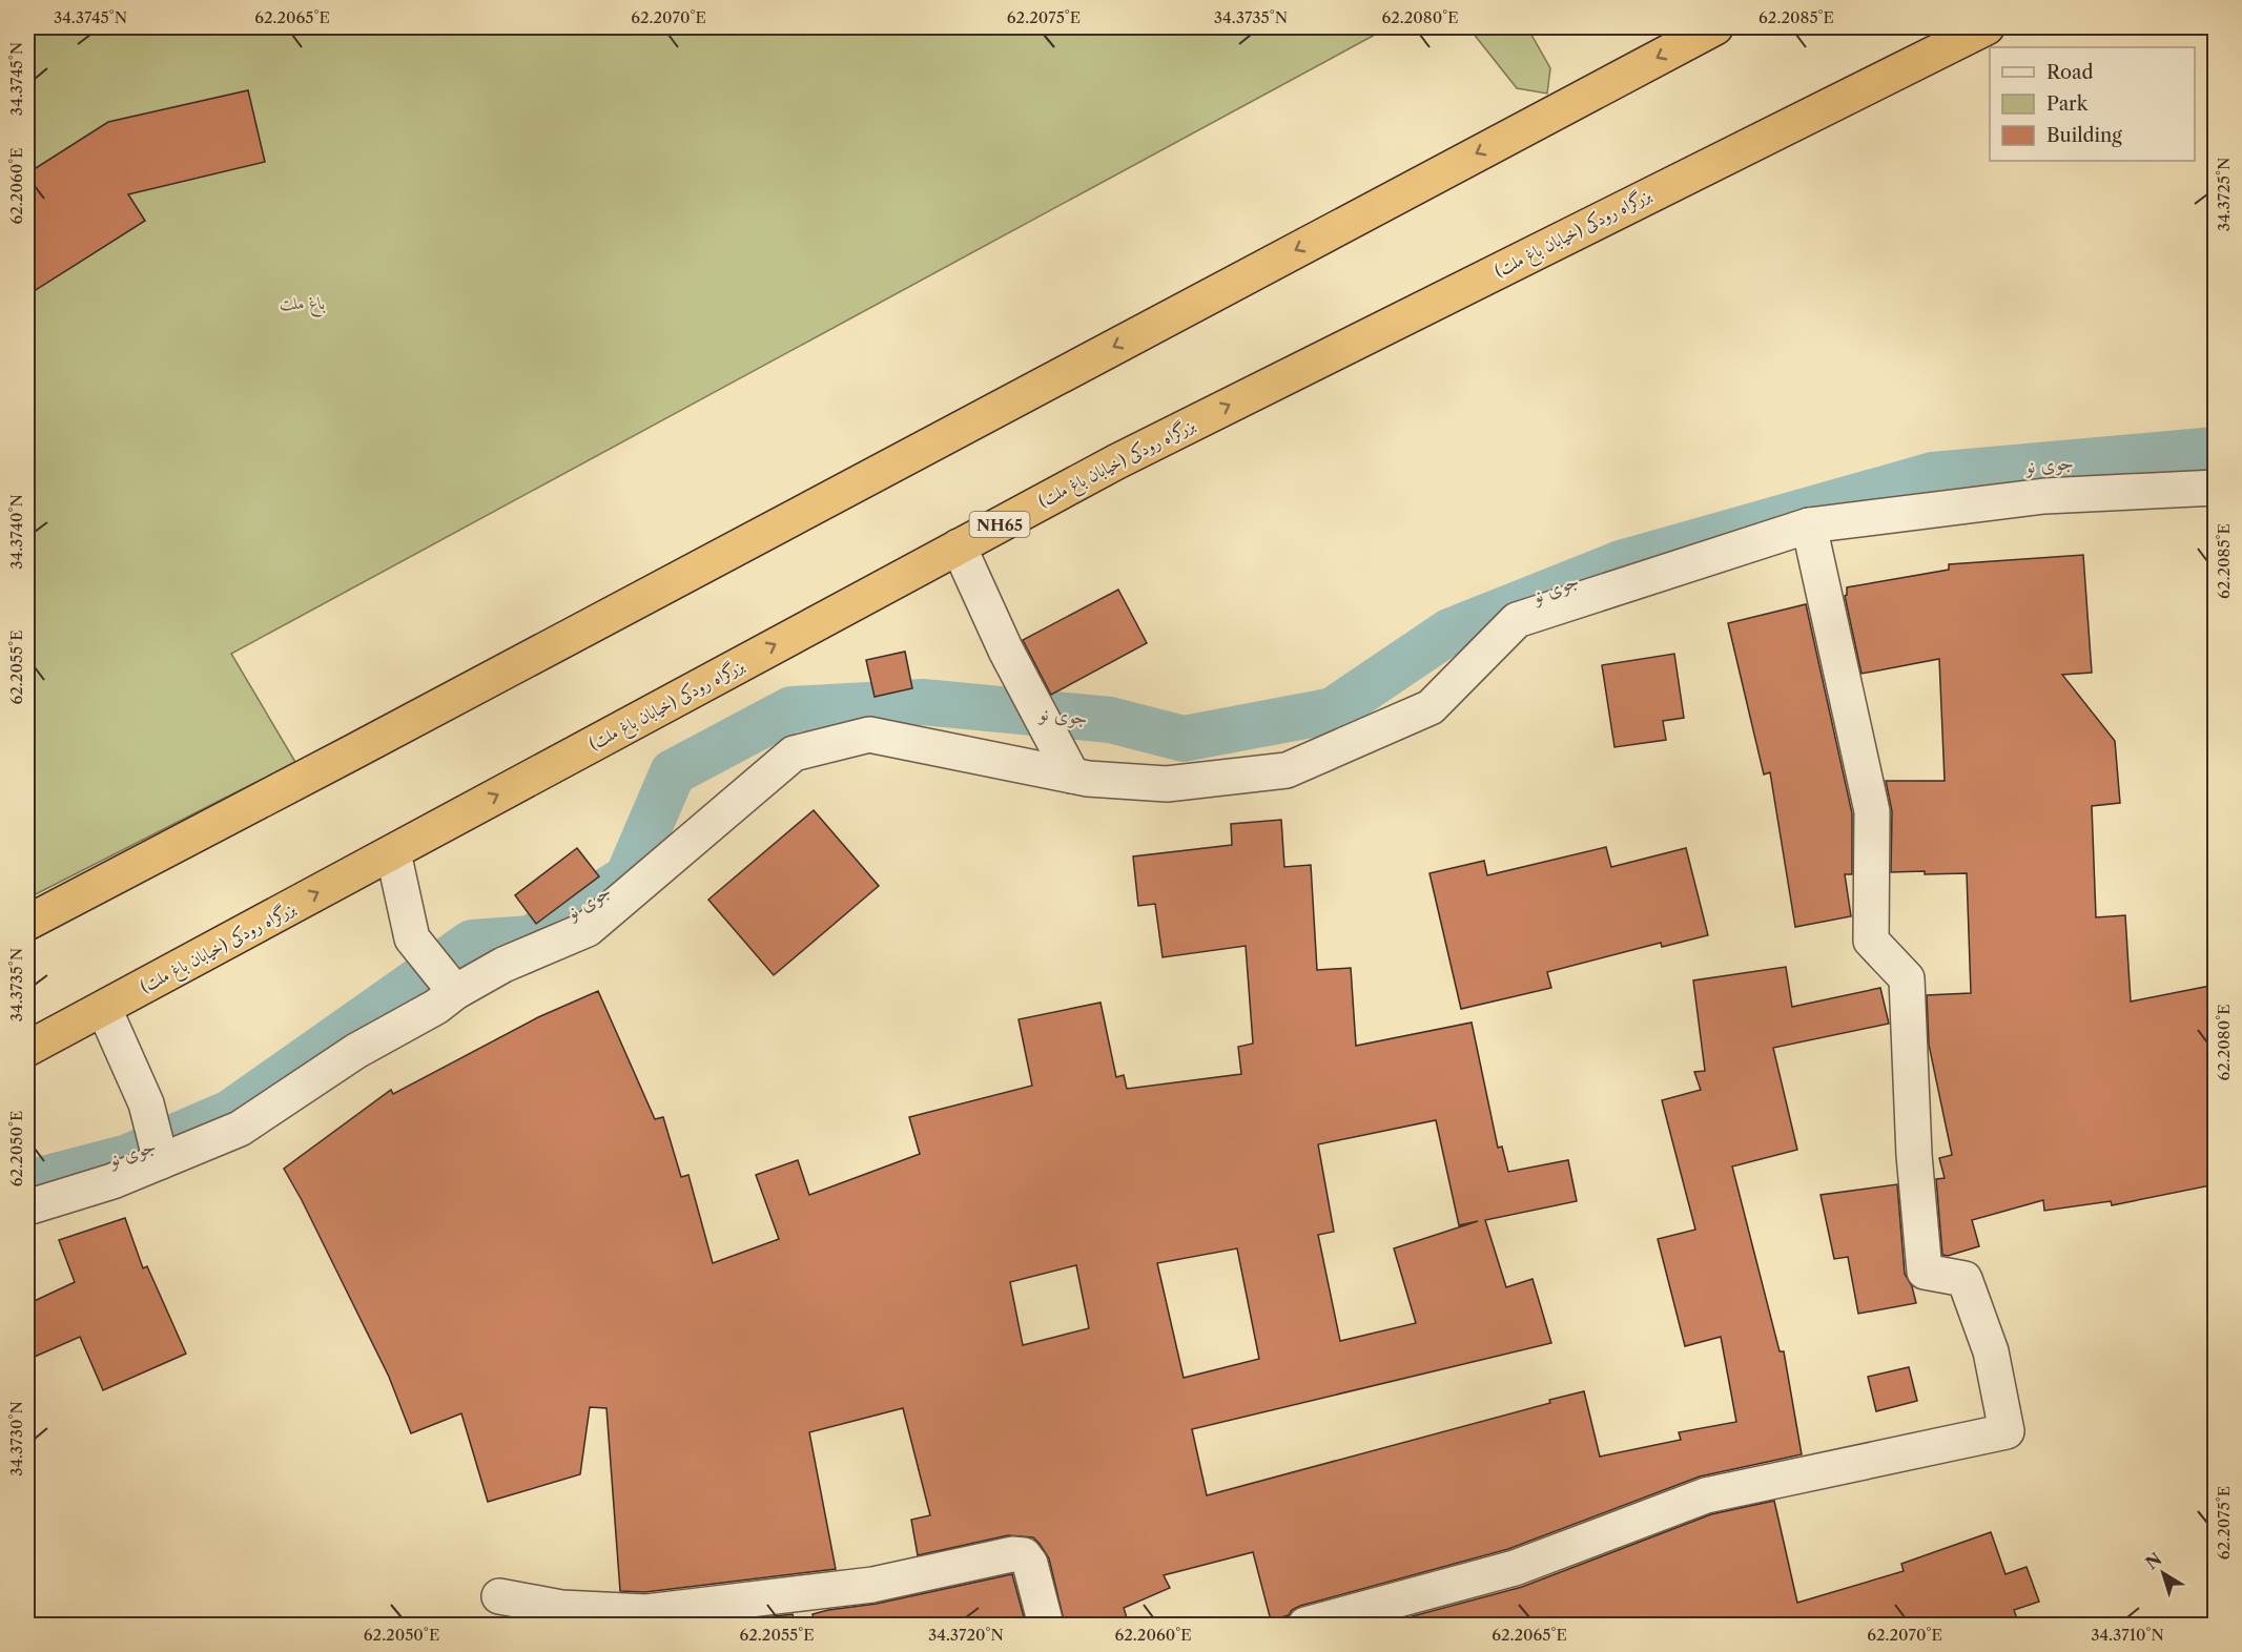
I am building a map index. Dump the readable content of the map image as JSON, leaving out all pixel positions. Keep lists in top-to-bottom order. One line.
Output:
{"streets":{"highway":["بزرگراه رودکی (خیابان باغ ملت)","NH65"]},"water":["جوی نو"],"parks":["باغ ملت"],"legend":["Road","Park","Building"],"north":"top left","coordinates":["34.3745°N","62.2065°E","62.2070°E","62.2075°E","34.3735°N","62.2080°E","62.2085°E","62.2060°E","34.3725°N","34.3740°N","62.2055°E","62.2050°E","34.3730°N","34.3720°N","34.3710°N"]}
